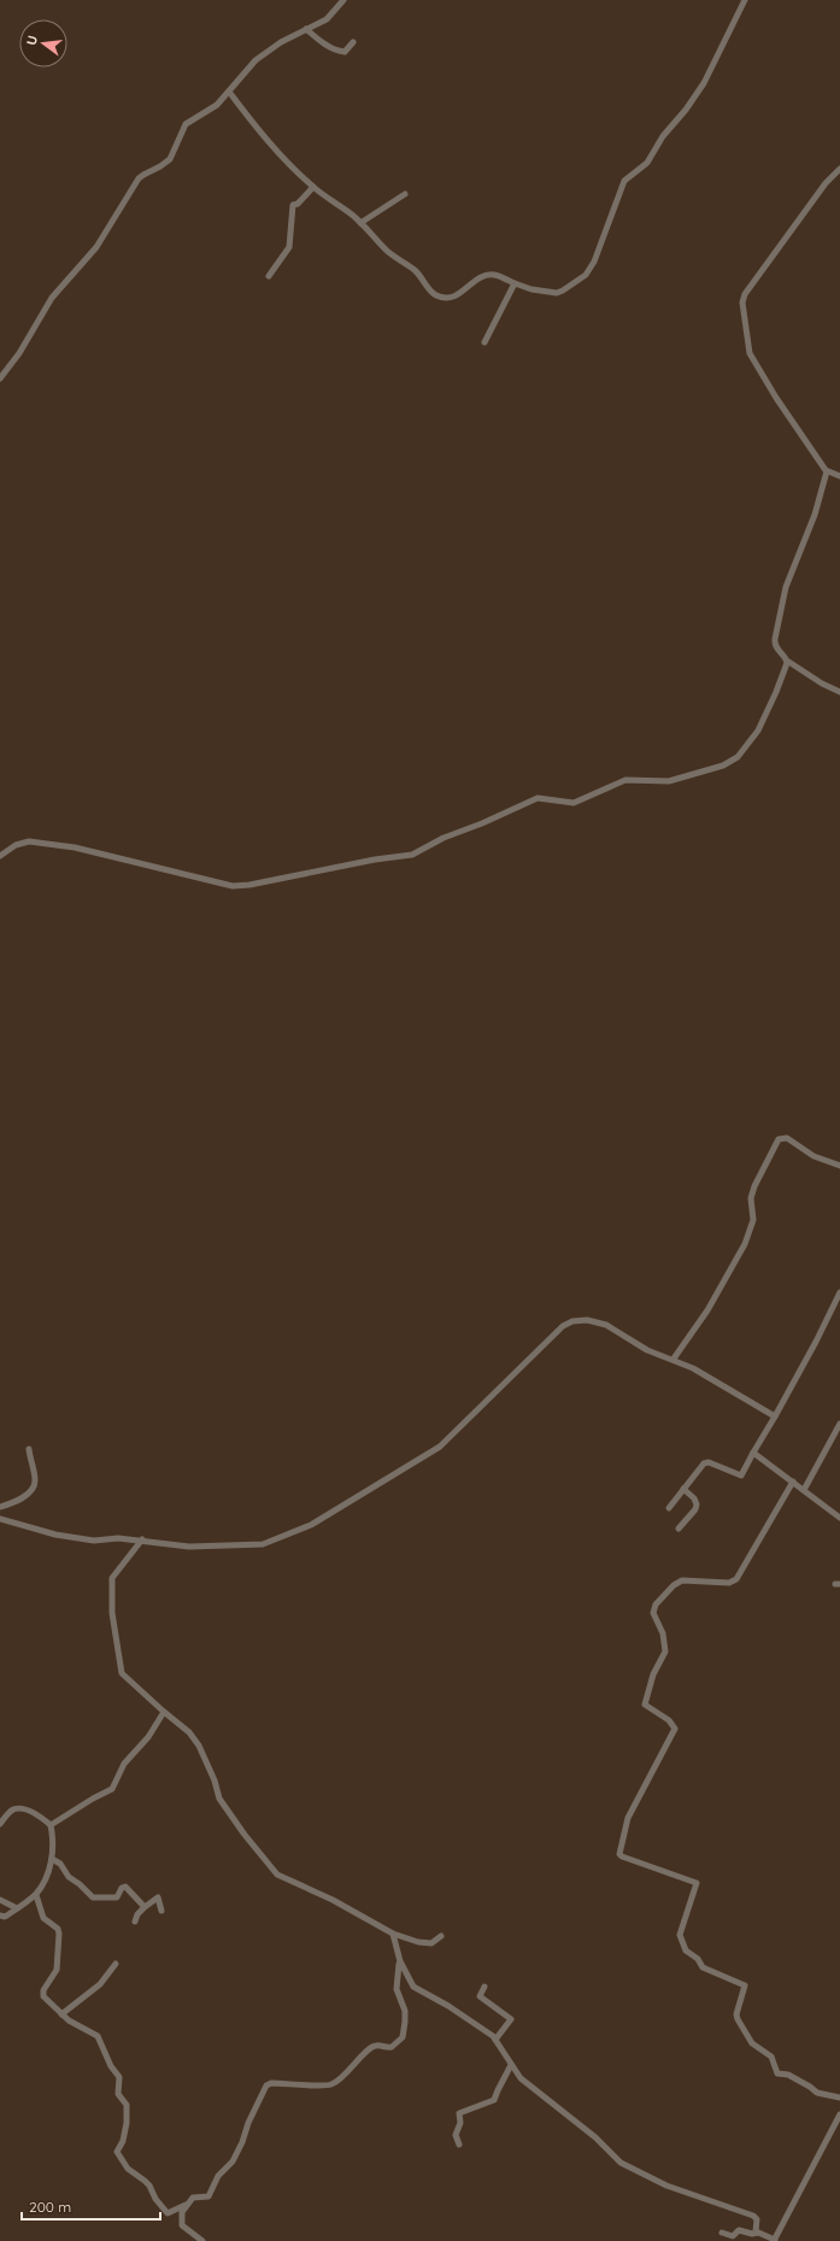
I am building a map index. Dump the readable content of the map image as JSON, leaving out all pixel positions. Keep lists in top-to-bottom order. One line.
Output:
{"scale_bar":"200 m","north":"left"}
